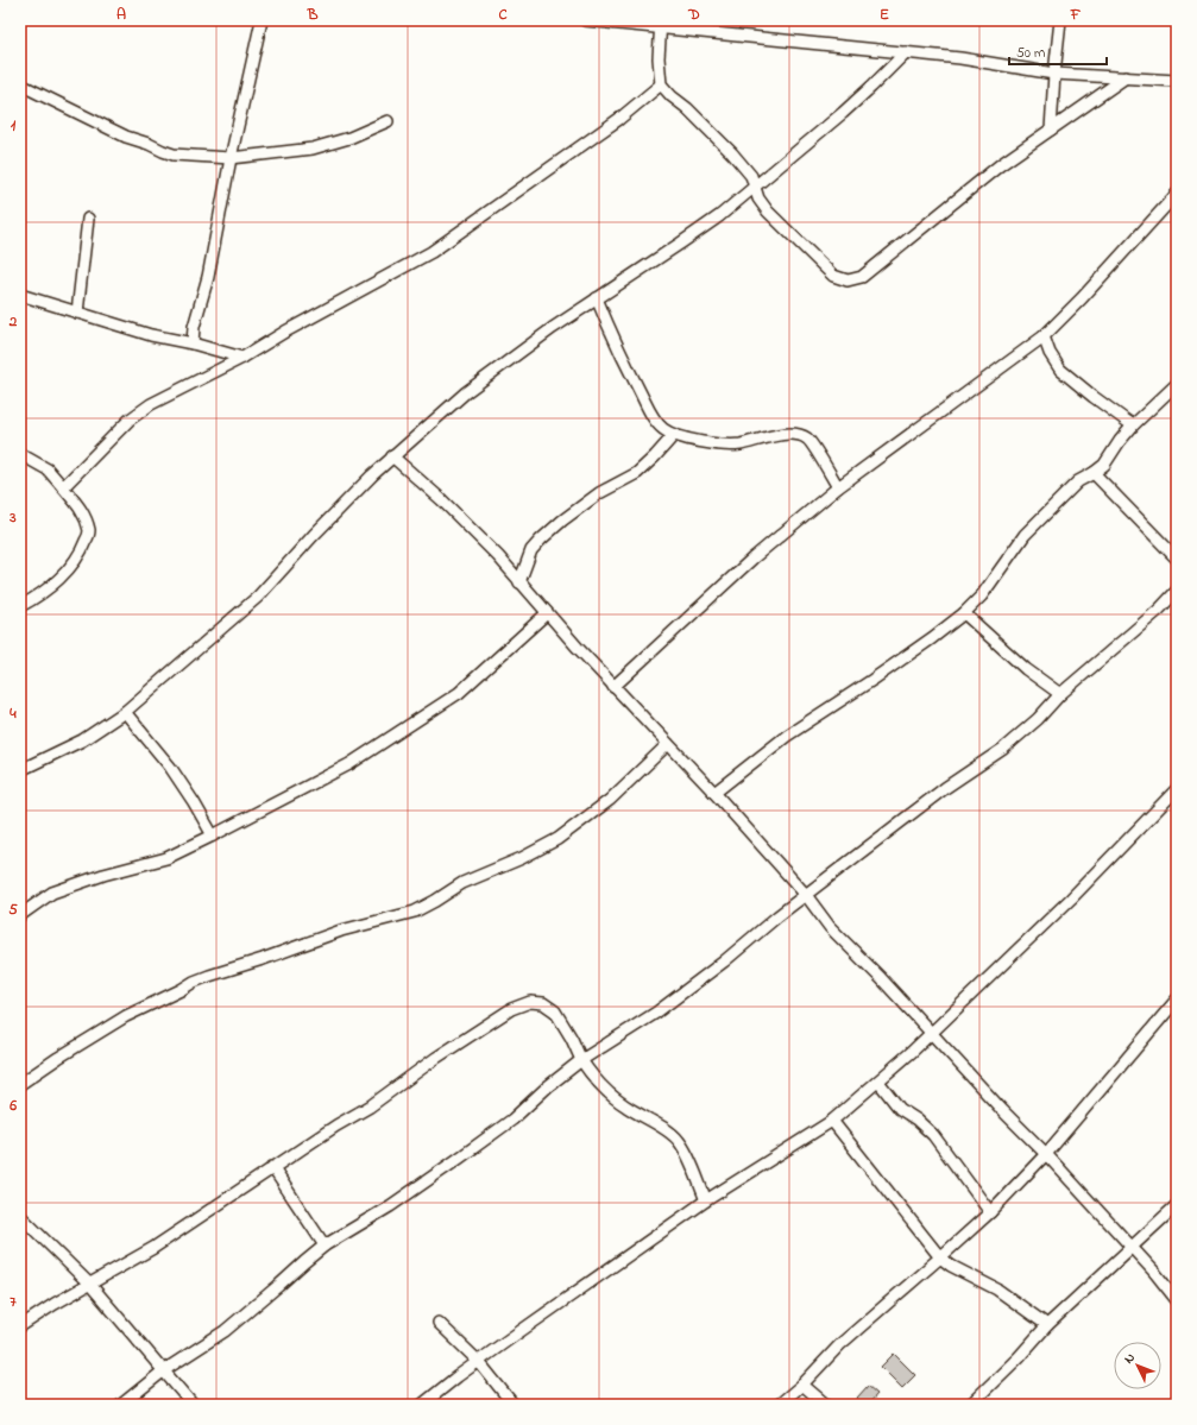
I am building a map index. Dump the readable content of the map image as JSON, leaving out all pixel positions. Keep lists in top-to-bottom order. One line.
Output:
{"scale_bar":"50 m","north":"top left","grid":{"columns":["A","B","C","D","E","F"],"rows":["1","2","3","4","5","6","7"]}}
